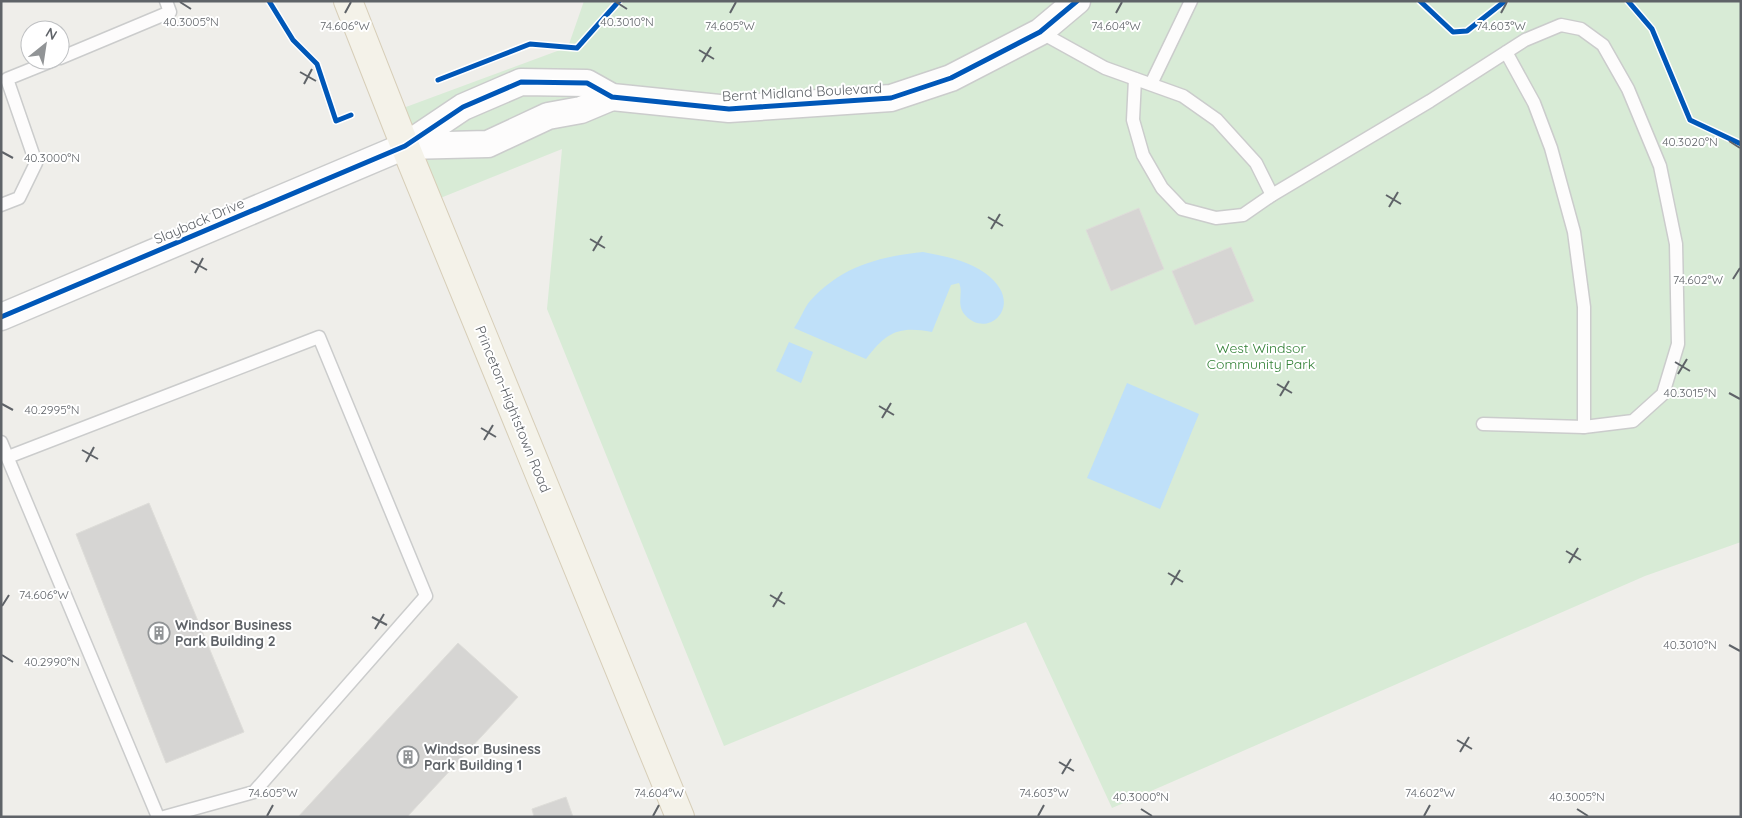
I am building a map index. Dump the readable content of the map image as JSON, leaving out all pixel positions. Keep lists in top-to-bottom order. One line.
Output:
{"streets":{"main road":["Princeton-Hightstown Road"],"street":["Bernt Midland Boulevard","Slayback Drive"]},"crossings":[["Bernt Midland Boulevard","Slayback Drive"],["Bernt Midland Boulevard","Princeton-Hightstown Road"],["Slayback Drive","Princeton-Hightstown Road"]],"parks":["West Windsor Community Park"],"places":{"building":["Windsor Business Park Building 2","Windsor Business Park Building 1"]},"north":"top right","coordinates":["40.3005°N","40.3010°N","74.606°W","74.605°W","74.604°W","74.603°W","40.3020°N","40.3000°N","74.602°W","40.3015°N","40.2995°N","40.2990°N"]}
